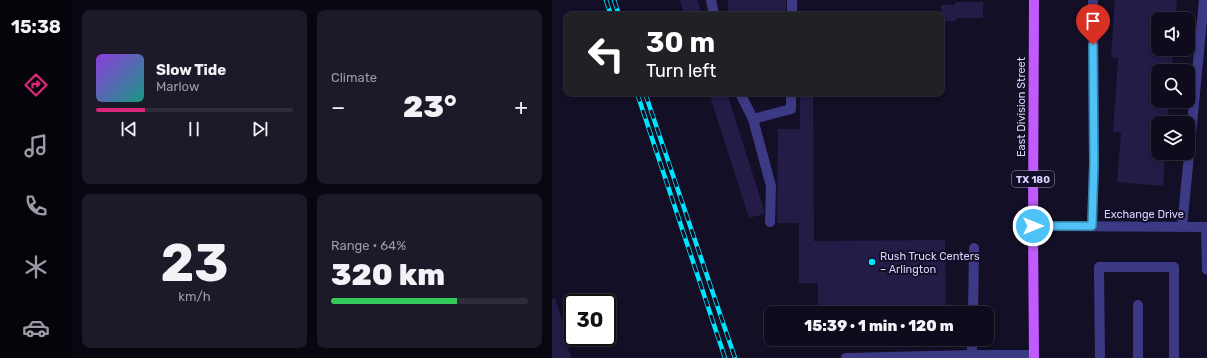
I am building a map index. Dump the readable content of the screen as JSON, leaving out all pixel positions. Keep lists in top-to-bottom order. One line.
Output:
{"streets":{"main road":["East Division Street","TX 180"],"street":["Exchange Drive"]},"crossings":[["East Division Street","Exchange Drive"]],"places":["Rush Truck Centers – Arlington"],"page":{"tabs":"15:38","tile":["Climate",["23","km/h"],["Range · 64%","320 km"]],"turn":["30 m","Turn left"],"song":["Slow Tide","Marlow"],"heat":["−","23°","+"],"limit":"30","trip":"15:39 · 1 min · 120 m"}}
